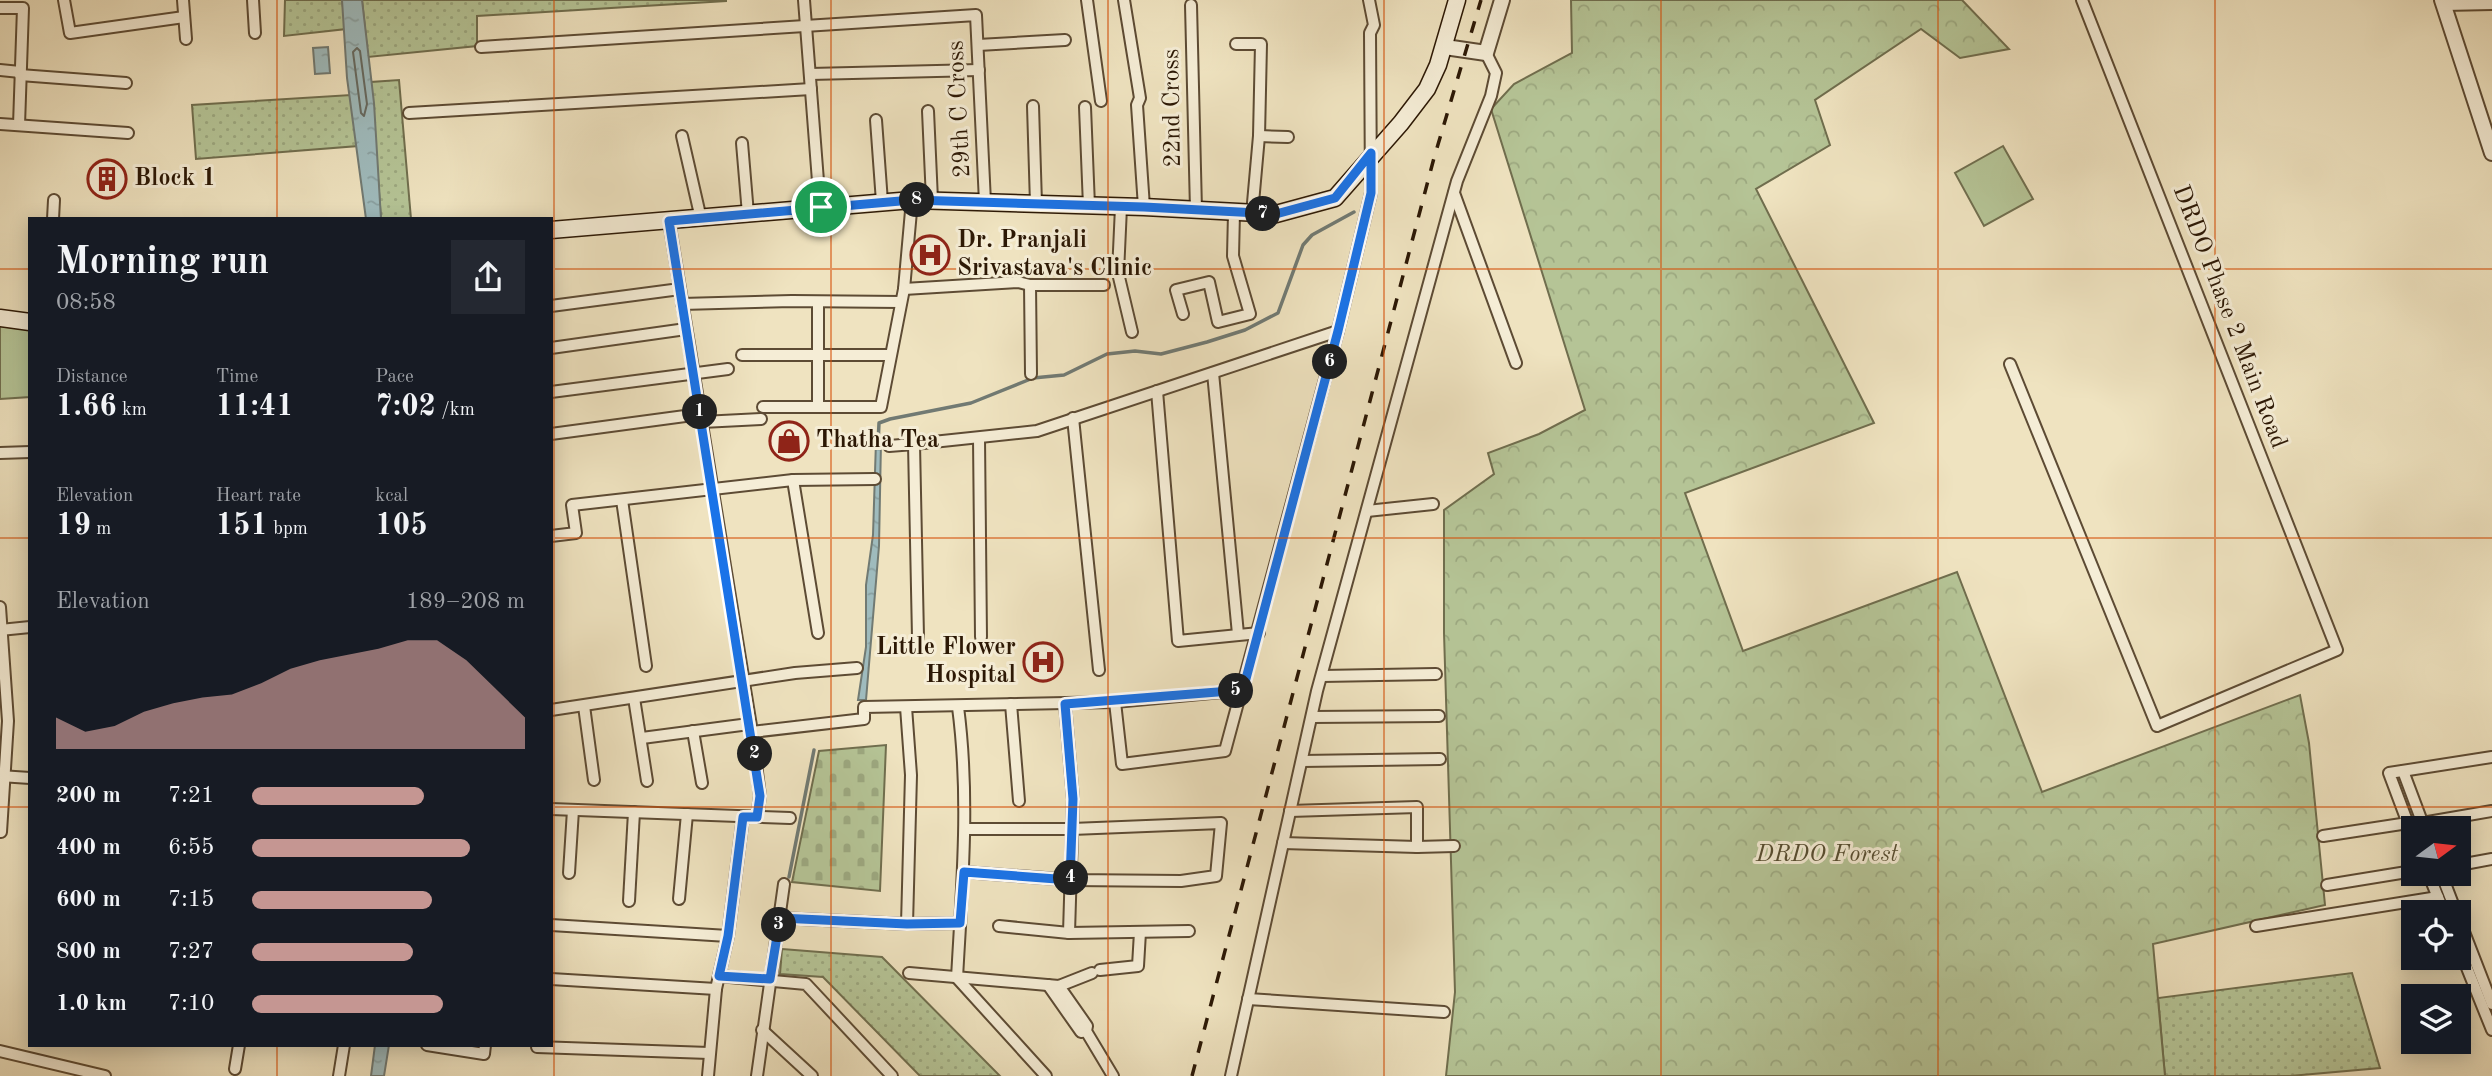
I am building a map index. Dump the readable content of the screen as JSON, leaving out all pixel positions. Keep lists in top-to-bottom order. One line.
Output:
{"streets":{"street":["22nd Cross","29th C Cross","DRDO Phase 2 Main Road"]},"parks":["DRDO Forest"],"places":{"building":["Block 1"],"hospital":["Dr. Pranjali Srivastava's Clinic","Little Flower Hospital"],"shop":["Thatha Tea"]},"north":"right","page":{"pins":["8","7","6","1","5","2","4","3"],"heading":["Morning run","08:58"],"stats":[["Distance","1.66 km"],["Time","11:41"],["Pace","7:02 /km"],["Elevation","19 m"],["Heart rate","151 bpm"],["kcal","105"]],"chart":["Elevation","189–208 m"],"list":[{"name":"200 m","note":"7:21"},{"name":"400 m","note":"6:55"},{"name":"600 m","note":"7:15"},{"name":"800 m","note":"7:27"},{"name":"1.0 km","note":"7:10"}]}}
